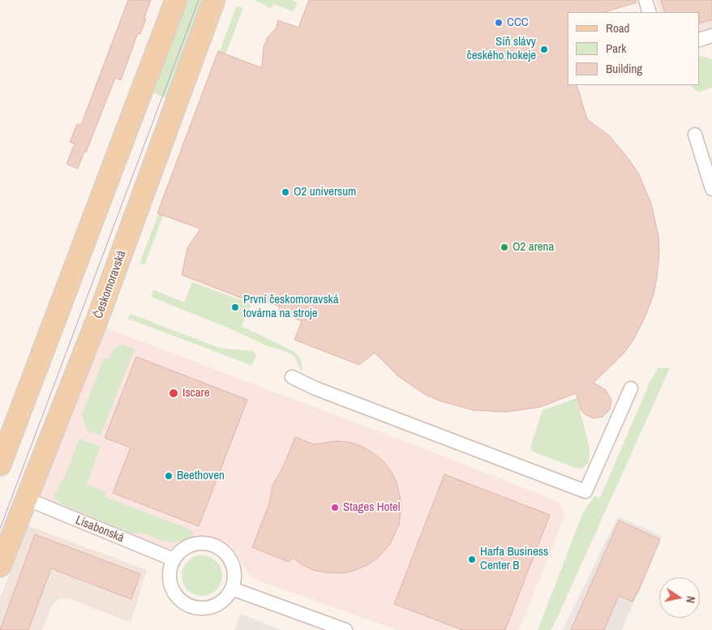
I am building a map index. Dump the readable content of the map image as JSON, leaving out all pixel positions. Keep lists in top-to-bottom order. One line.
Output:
{"streets":{"main road":["Českomoravská"],"street":["Lisabonská"]},"crossings":[["Českomoravská","Lisabonská"]],"places":["CCC","Síň slávy českého hokeje","O2 universum","O2 arena","První českomoravská továrna na stroje","Iscare","Beethoven","Stages Hotel","Harfa Business Center B"],"legend":["Road","Park","Building"],"north":"right"}
